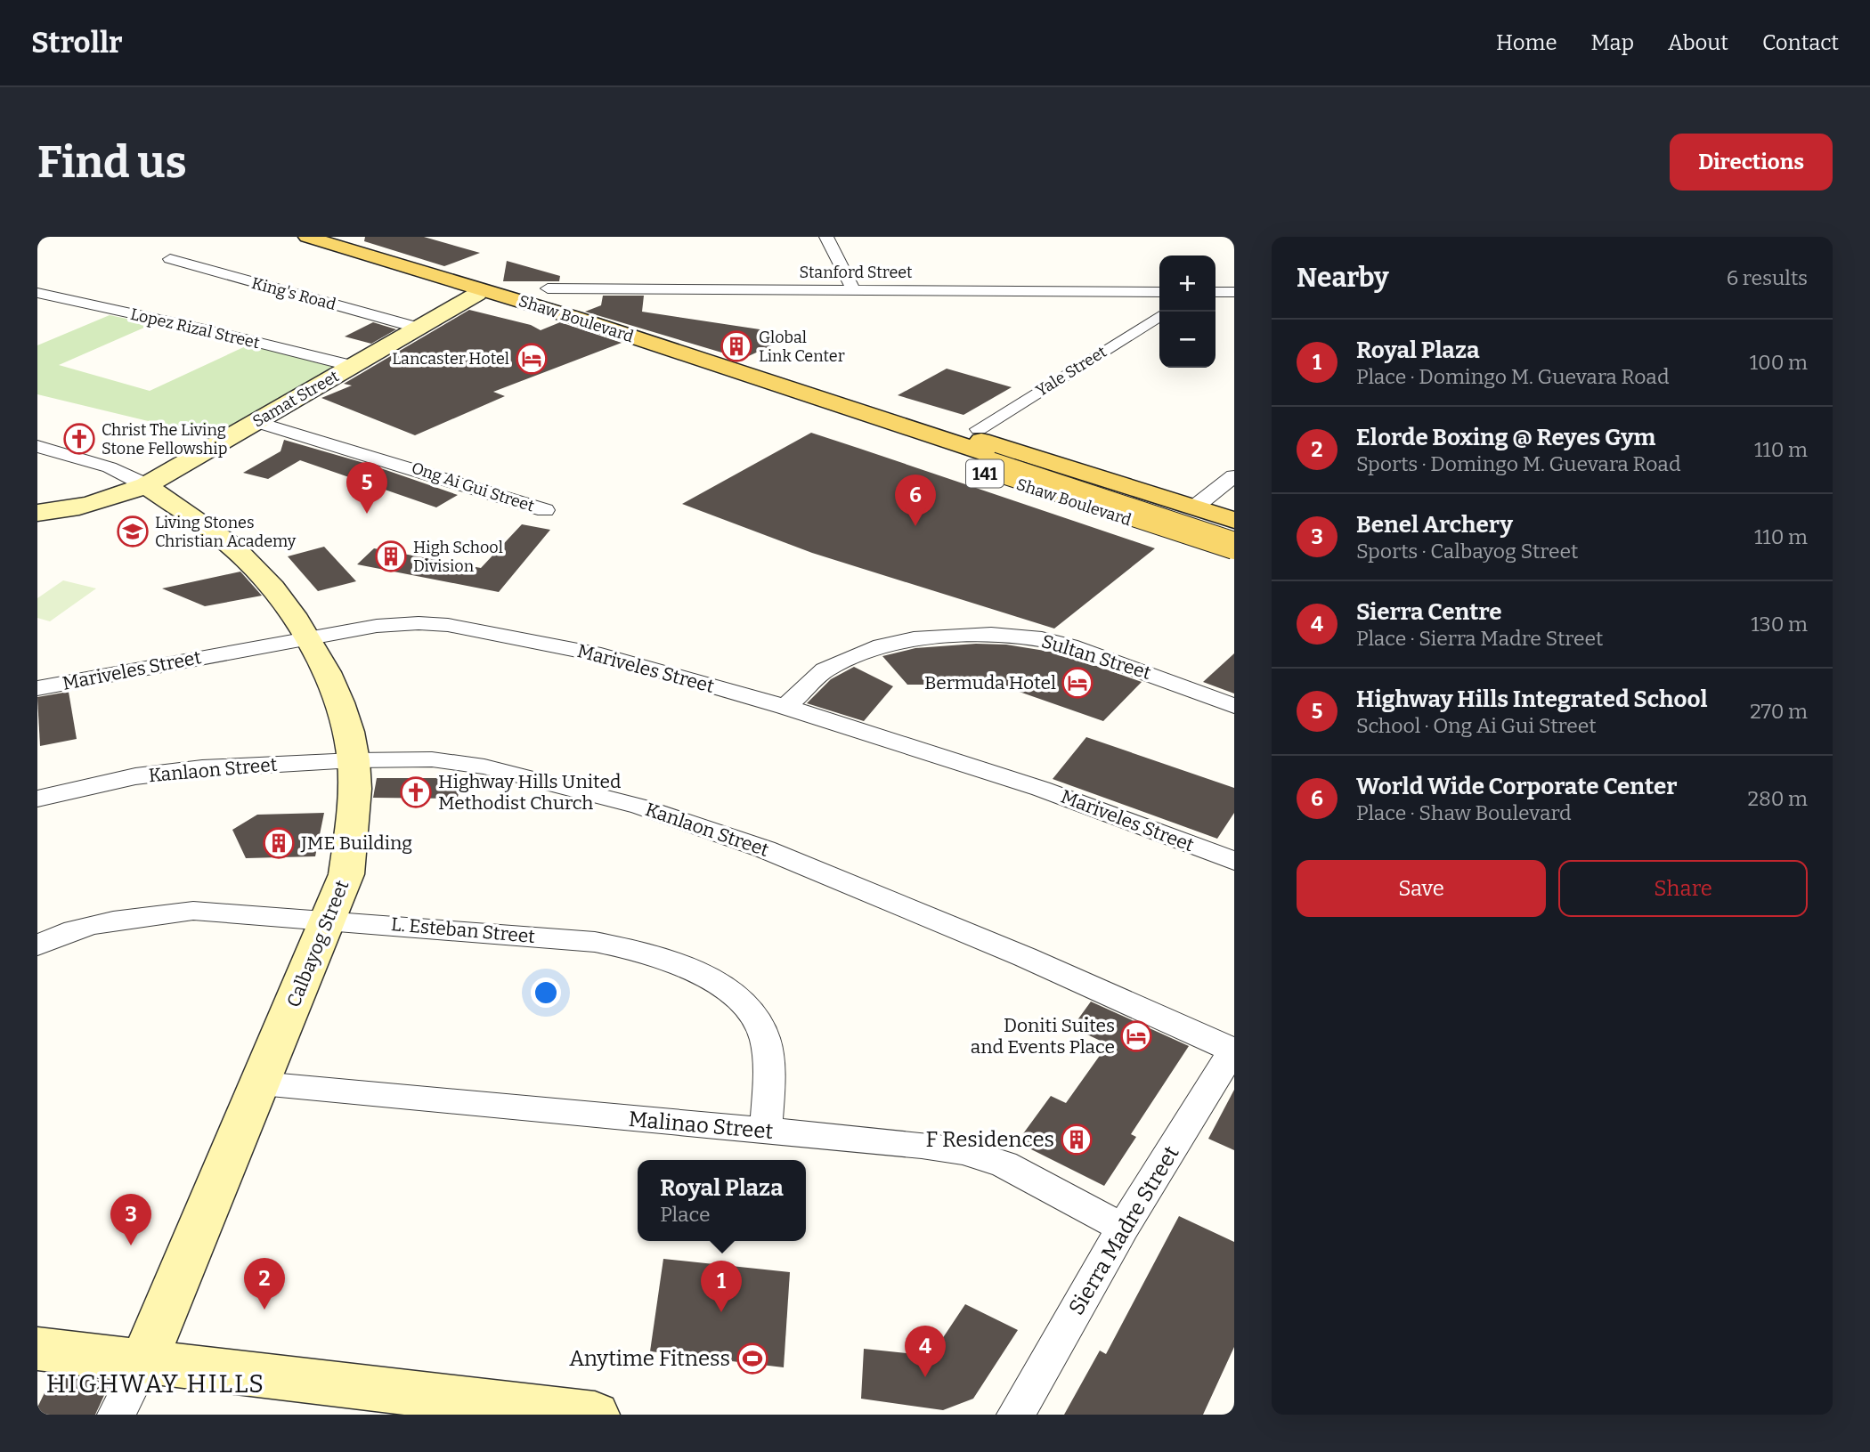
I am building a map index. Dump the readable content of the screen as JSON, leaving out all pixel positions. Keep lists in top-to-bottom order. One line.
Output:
{"streets":{"main road":["Shaw Boulevard","141"],"street":["Stanford Street","King's Road","Lopez Rizal Street","Yale Street","Samat Street","Ong Ai Gui Street","Sultan Street","Mariveles Street","Kanlaon Street","L. Esteban Street","Calbayog Street","Malinao Street","Sierra Madre Street"]},"crossings":[["King's Road","Samat Street"],["Shaw Boulevard","Samat Street"],["Lopez Rizal Street","Samat Street"],["Samat Street","Ong Ai Gui Street"],["Samat Street","Calbayog Street"],["Sultan Street","Mariveles Street"],["Mariveles Street","Calbayog Street"],["Kanlaon Street","Calbayog Street"],["Kanlaon Street","Sierra Madre Street"],["L. Esteban Street","Calbayog Street"],["L. Esteban Street","Malinao Street"],["Calbayog Street","Malinao Street"],["Malinao Street","Sierra Madre Street"]],"districts":["HIGHWAY HILLS"],"places":{"building":["Global Link Center","High School Division","JME Building","F Residences"],"hotel":["Lancaster Hotel","Bermuda Hotel","Doniti Suites and Events Place"],"church":["Christ The Living Stone Fellowship","Highway Hills United Methodist Church"],"school or university":["Living Stones Christian Academy"],"sports":["Anytime Fitness"]},"page":{"header":"Strollr","nav":["Home","Map","About","Contact"],"buttons":["Directions",["Save","Share"]],"title":"Find us","heading":["Nearby","6 results"],"map_buttons":["+","−"],"list":[{"mark":"1","name":"Royal Plaza","note":"Place · Domingo M. Guevara Road","value":"100 m"},{"mark":"2","name":"Elorde Boxing @ Reyes Gym","note":"Sports · Domingo M. Guevara Road","value":"110 m"},{"mark":"3","name":"Benel Archery","note":"Sports · Calbayog Street","value":"110 m"},{"mark":"4","name":"Sierra Centre","note":"Place · Sierra Madre Street","value":"130 m"},{"mark":"5","name":"Highway Hills Integrated School","note":"School · Ong Ai Gui Street","value":"270 m"},{"mark":"6","name":"World Wide Corporate Center","note":"Place · Shaw Boulevard","value":"280 m"}],"pins":["5","6","3","2","1","4"],"popup":["Royal Plaza","Place"]}}
